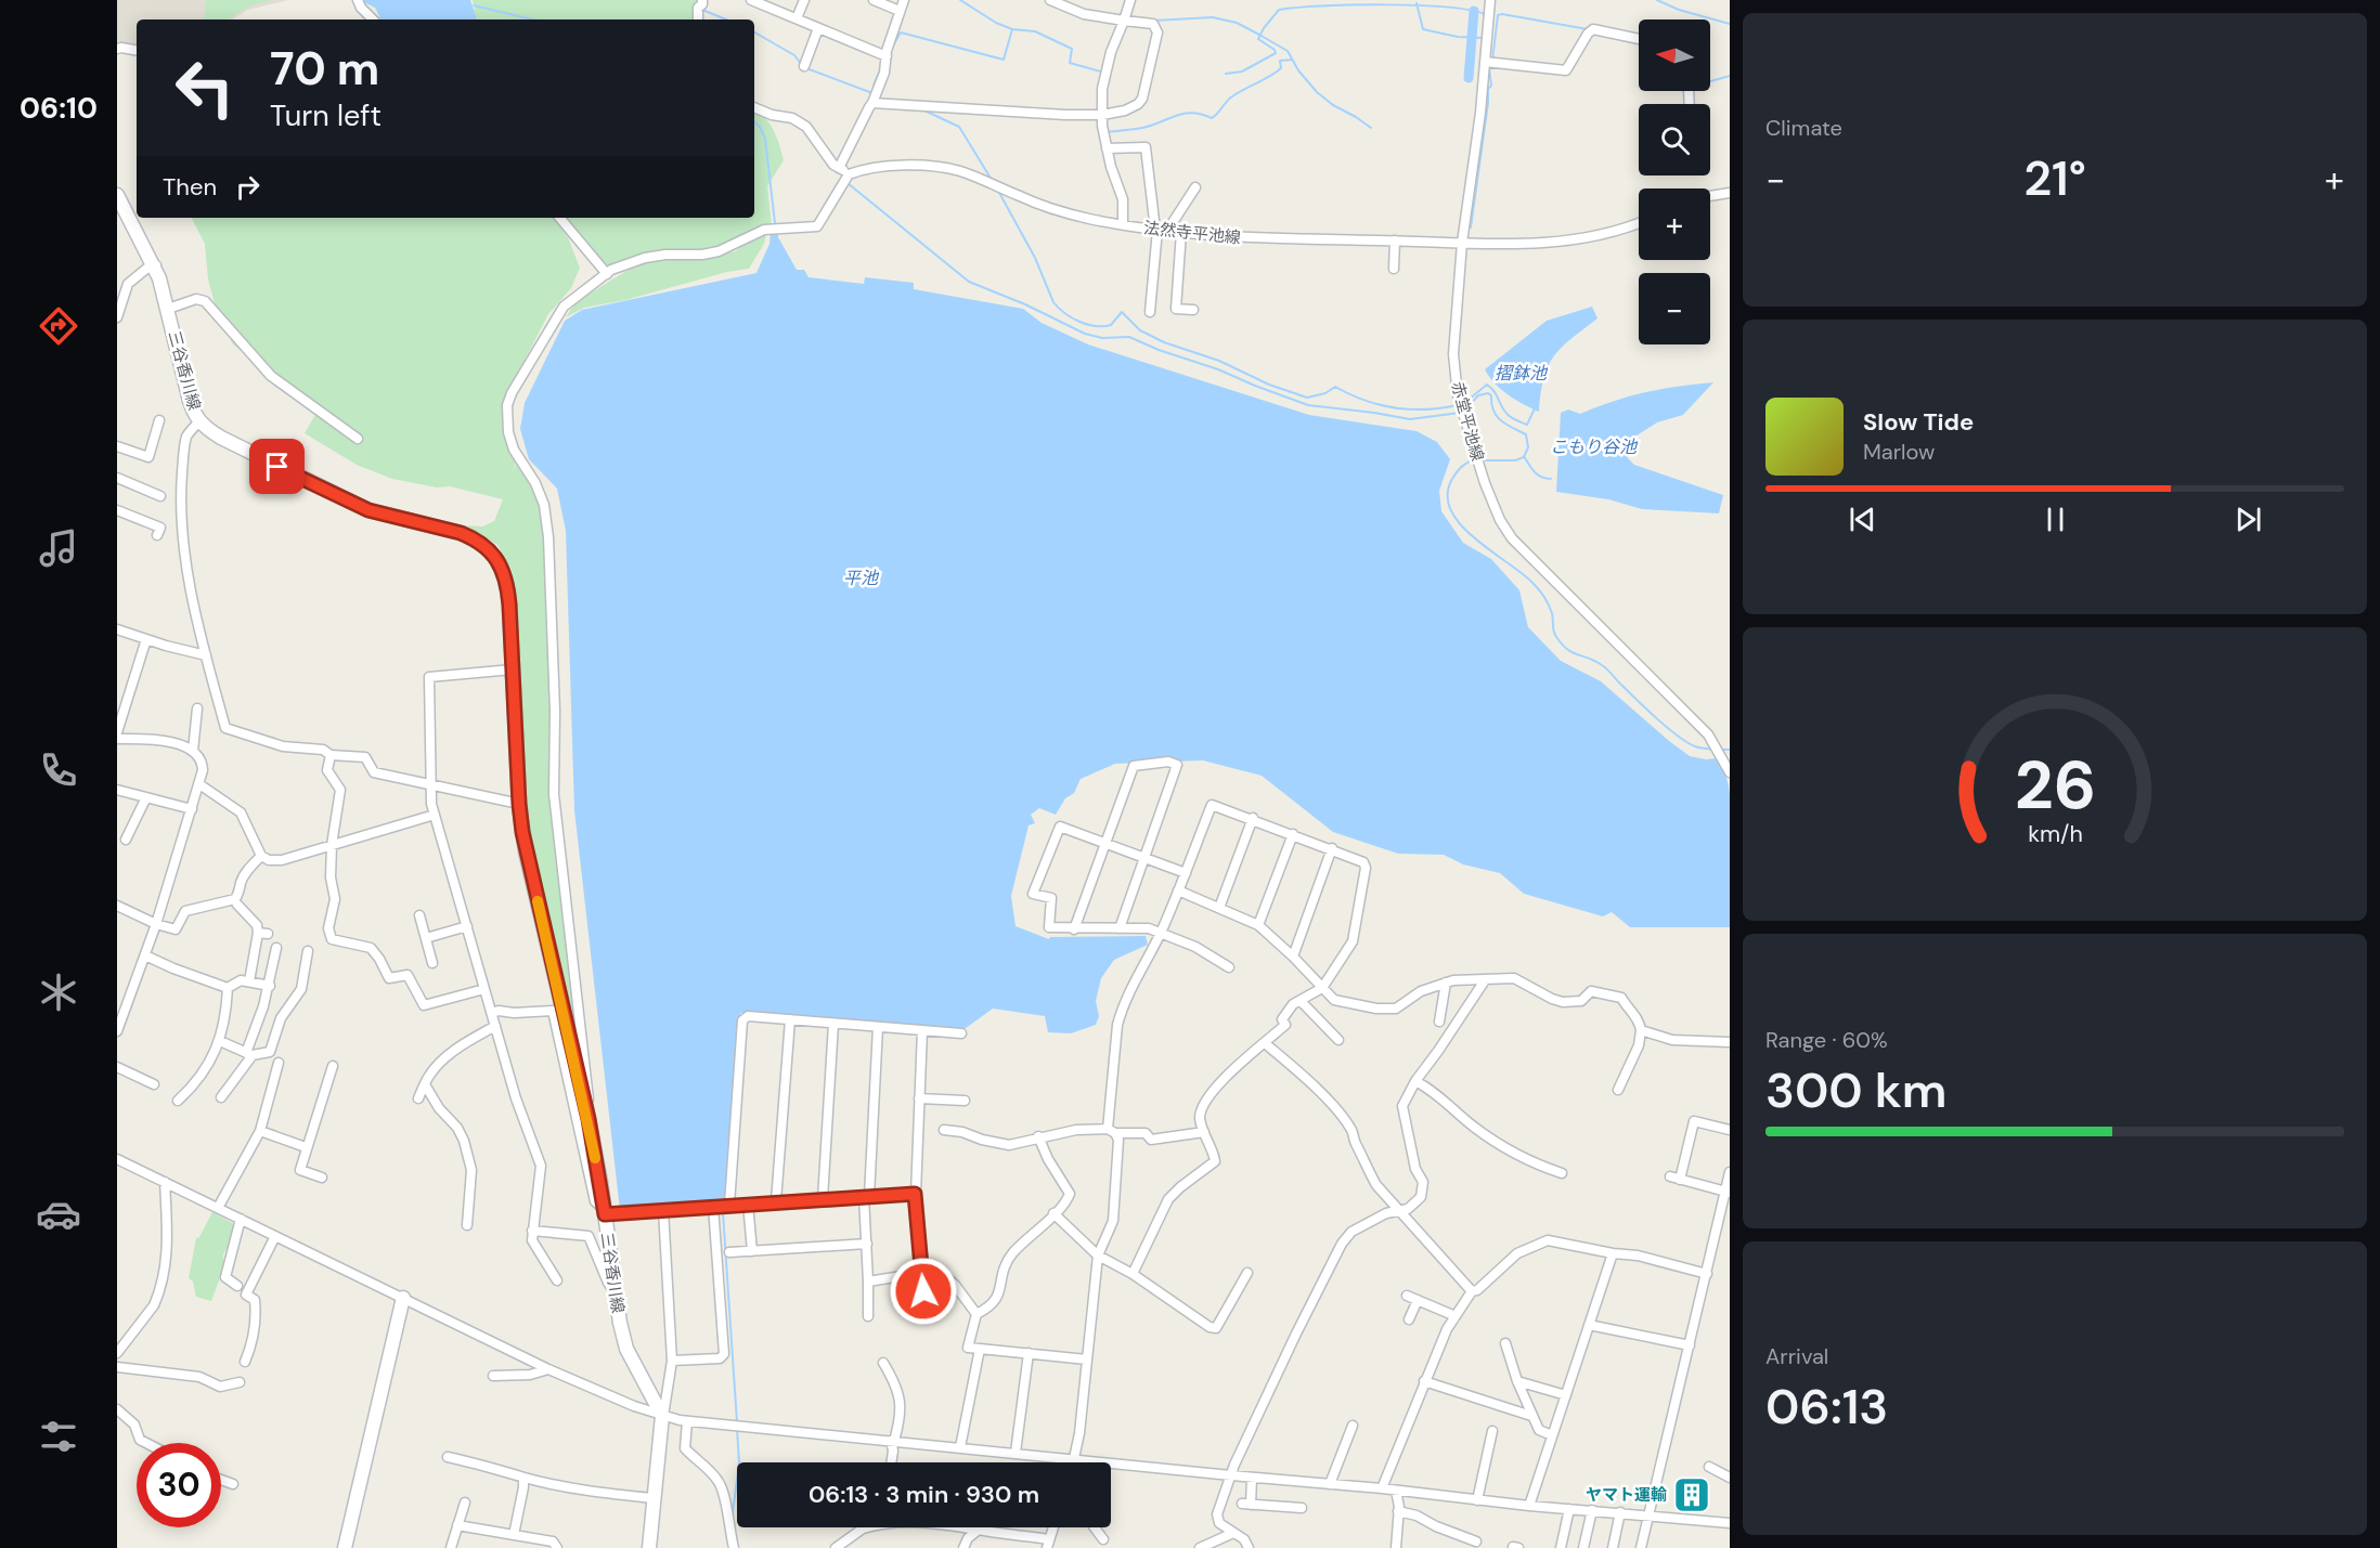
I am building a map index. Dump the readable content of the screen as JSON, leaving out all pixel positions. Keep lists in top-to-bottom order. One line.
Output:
{"streets":{"main road":["三谷香川線"],"street":["法然寺平池線","赤堂平池線"]},"crossings":[["法然寺平池線","赤堂平池線"]],"water":["摺鉢池","こもり谷池","平池"],"places":{"building":["ヤマト運輸"]},"north":"left","page":{"tabs":"06:10","tile":["Climate",["Range · 60%","300 km"],["Arrival","06:13"]],"map_buttons":["+","−"],"turn":["70 m","Turn left"],"heat":["−","21°","+"],"then":"Then","song":["Slow Tide","Marlow"],"limit":"30","trip":"06:13 · 3 min · 930 m","gauge":["26","km/h"]}}
